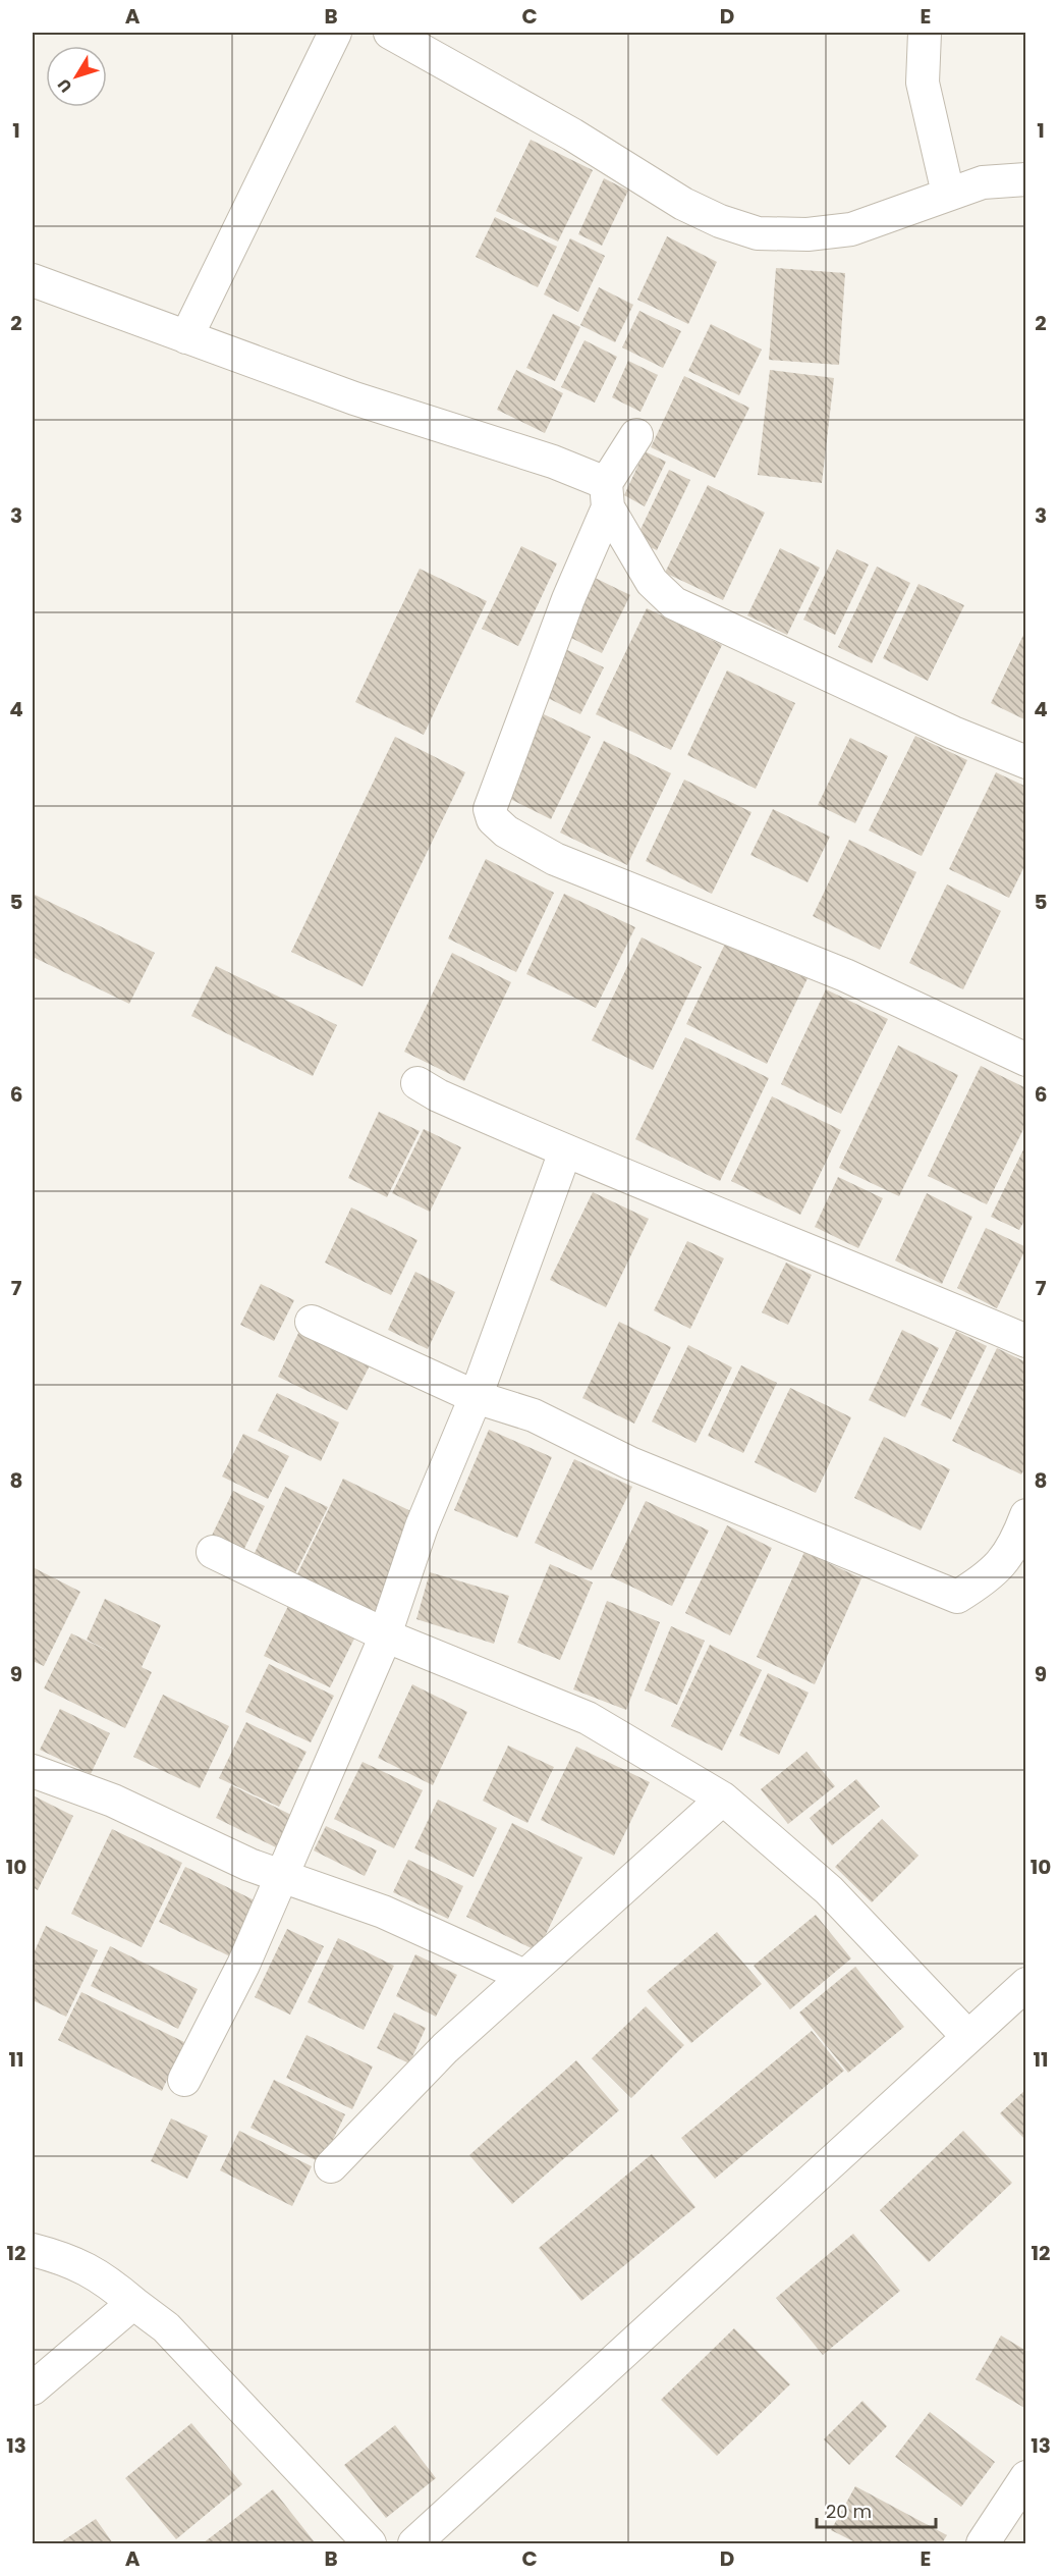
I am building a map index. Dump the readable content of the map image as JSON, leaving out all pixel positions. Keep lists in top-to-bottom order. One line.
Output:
{"scale_bar":"20 m","north":"bottom left","grid":{"columns":["A","B","C","D","E"],"rows":["1","2","3","4","5","6","7","8","9","10","11","12","13"]}}
